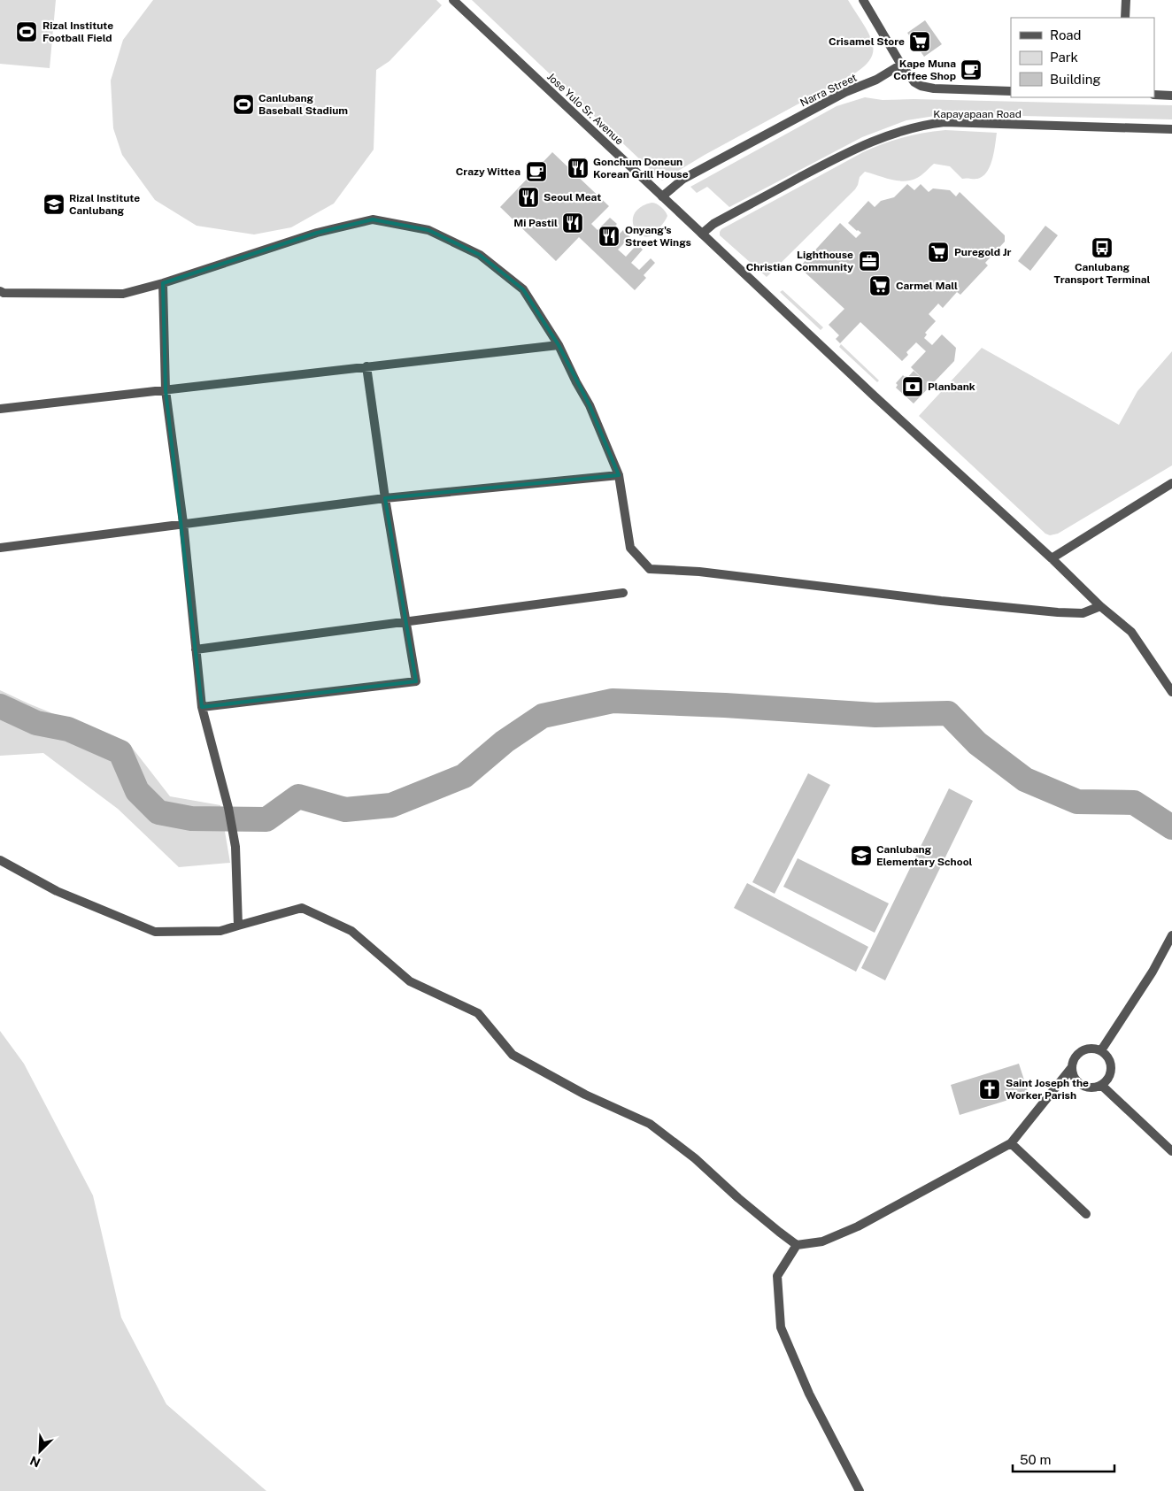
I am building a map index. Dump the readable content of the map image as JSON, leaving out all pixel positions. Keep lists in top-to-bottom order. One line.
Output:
{"streets":{"street":["Narra Street","Jose Yulo Sr. Avenue","Kapayapaan Road"]},"crossings":[["Narra Street","Jose Yulo Sr. Avenue"],["Jose Yulo Sr. Avenue","Kapayapaan Road"]],"places":{"sports":["Rizal Institute Football Field","Canlubang Baseball Stadium"],"supermarket":["Crisamel Store","Puregold Jr","Carmel Mall"],"cafe":["Kape Muna Coffee Shop","Crazy Wittea"],"restaurant":["Gonchum Doneun Korean Grill House","Seoul Meat","Mi Pastil","Onyang's Street Wings"],"school or university":["Rizal Institute Canlubang","Canlubang Elementary School"],"bus stop":["Canlubang Transport Terminal"],"office":["Lighthouse Christian Community"],"bank":["Planbank"],"church":["Saint Joseph the Worker Parish"]},"legend":["Road","Park","Building"],"scale_bar":"50 m","north":"bottom left"}
